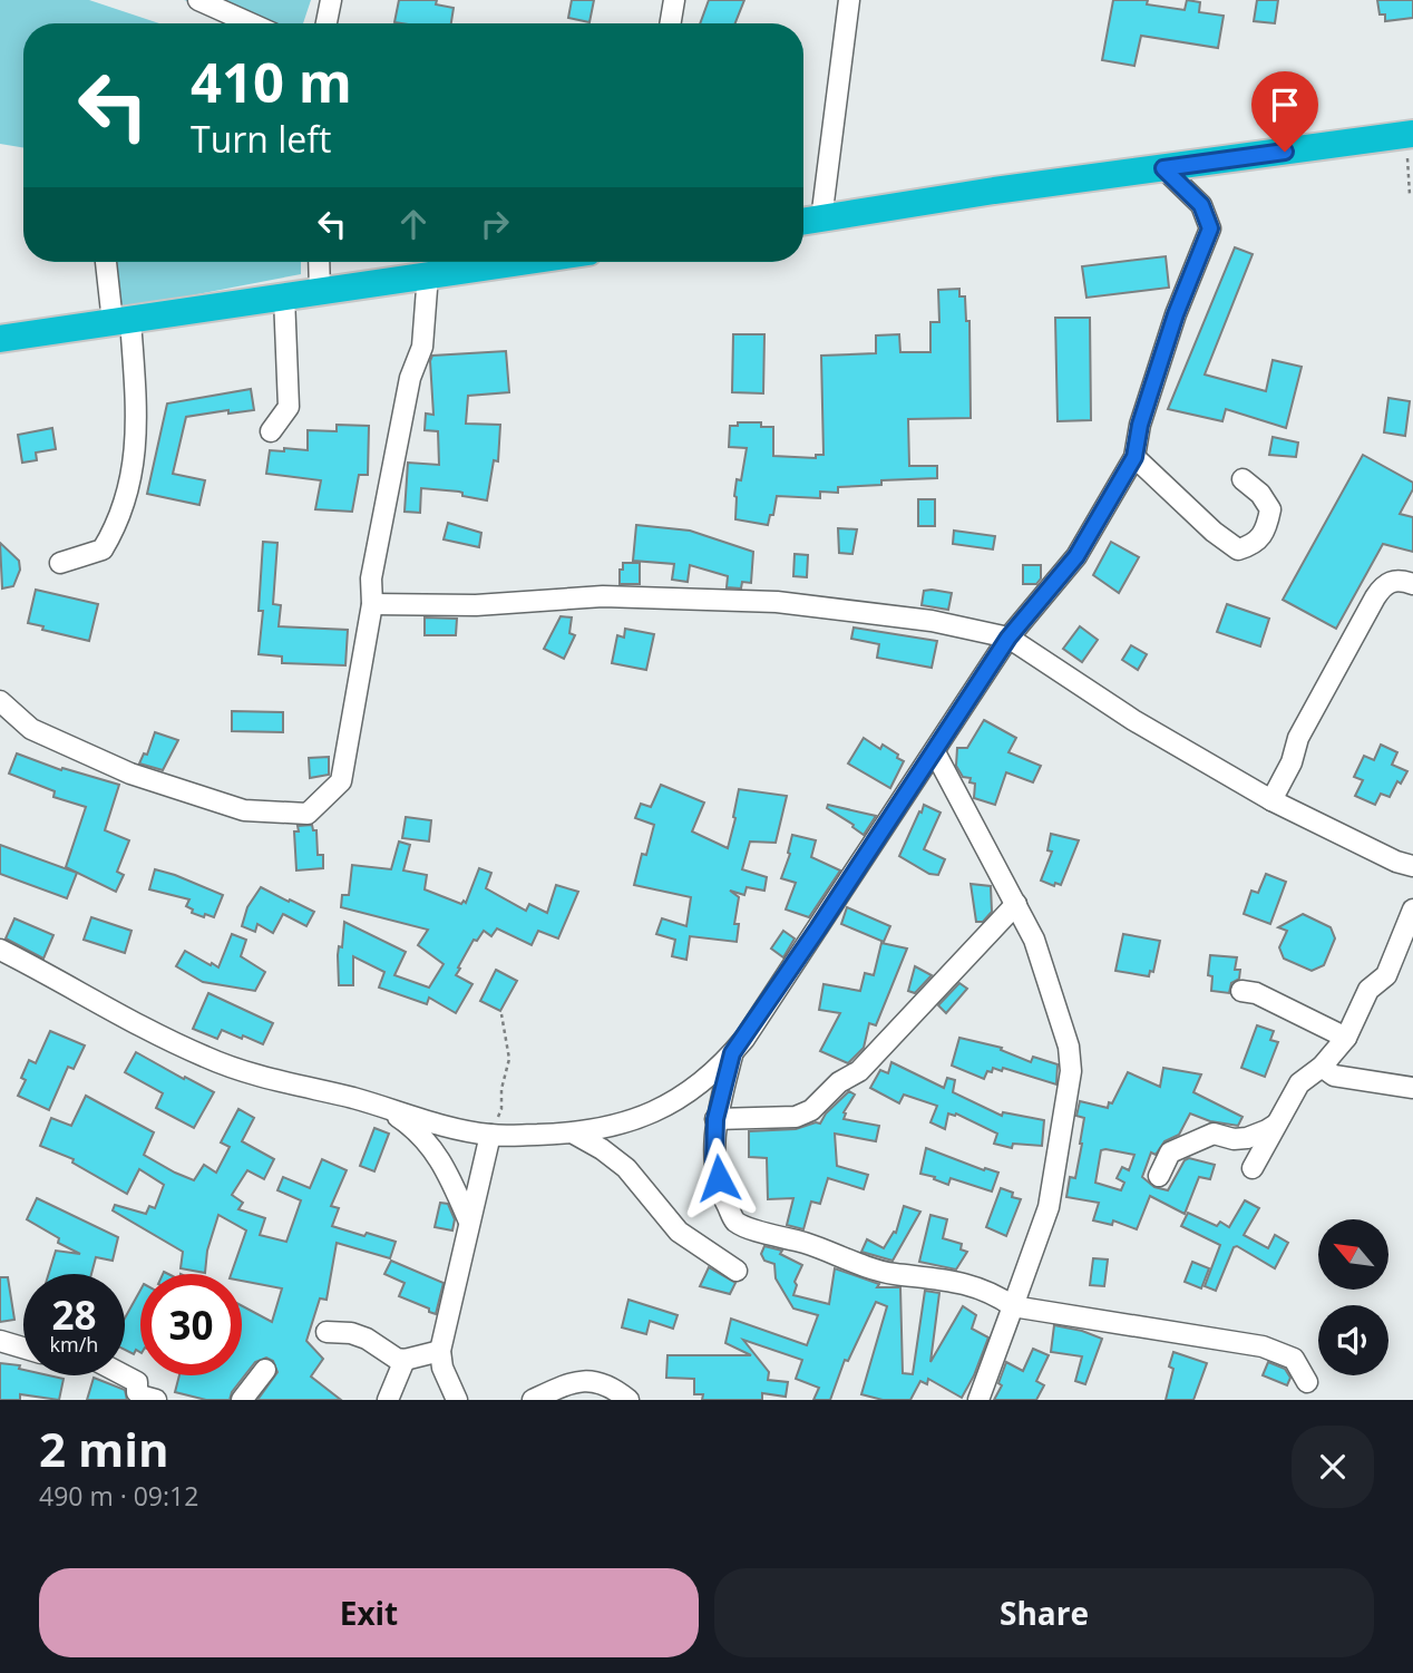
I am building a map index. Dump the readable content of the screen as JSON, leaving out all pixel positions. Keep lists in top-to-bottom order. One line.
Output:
{"north":"top left","page":{"turn":["410 m","Turn left"],"speed":"28 km/h","limit":"30","heading":["2 min","490 m · 09:12"],"buttons":["Exit","Share"]}}
